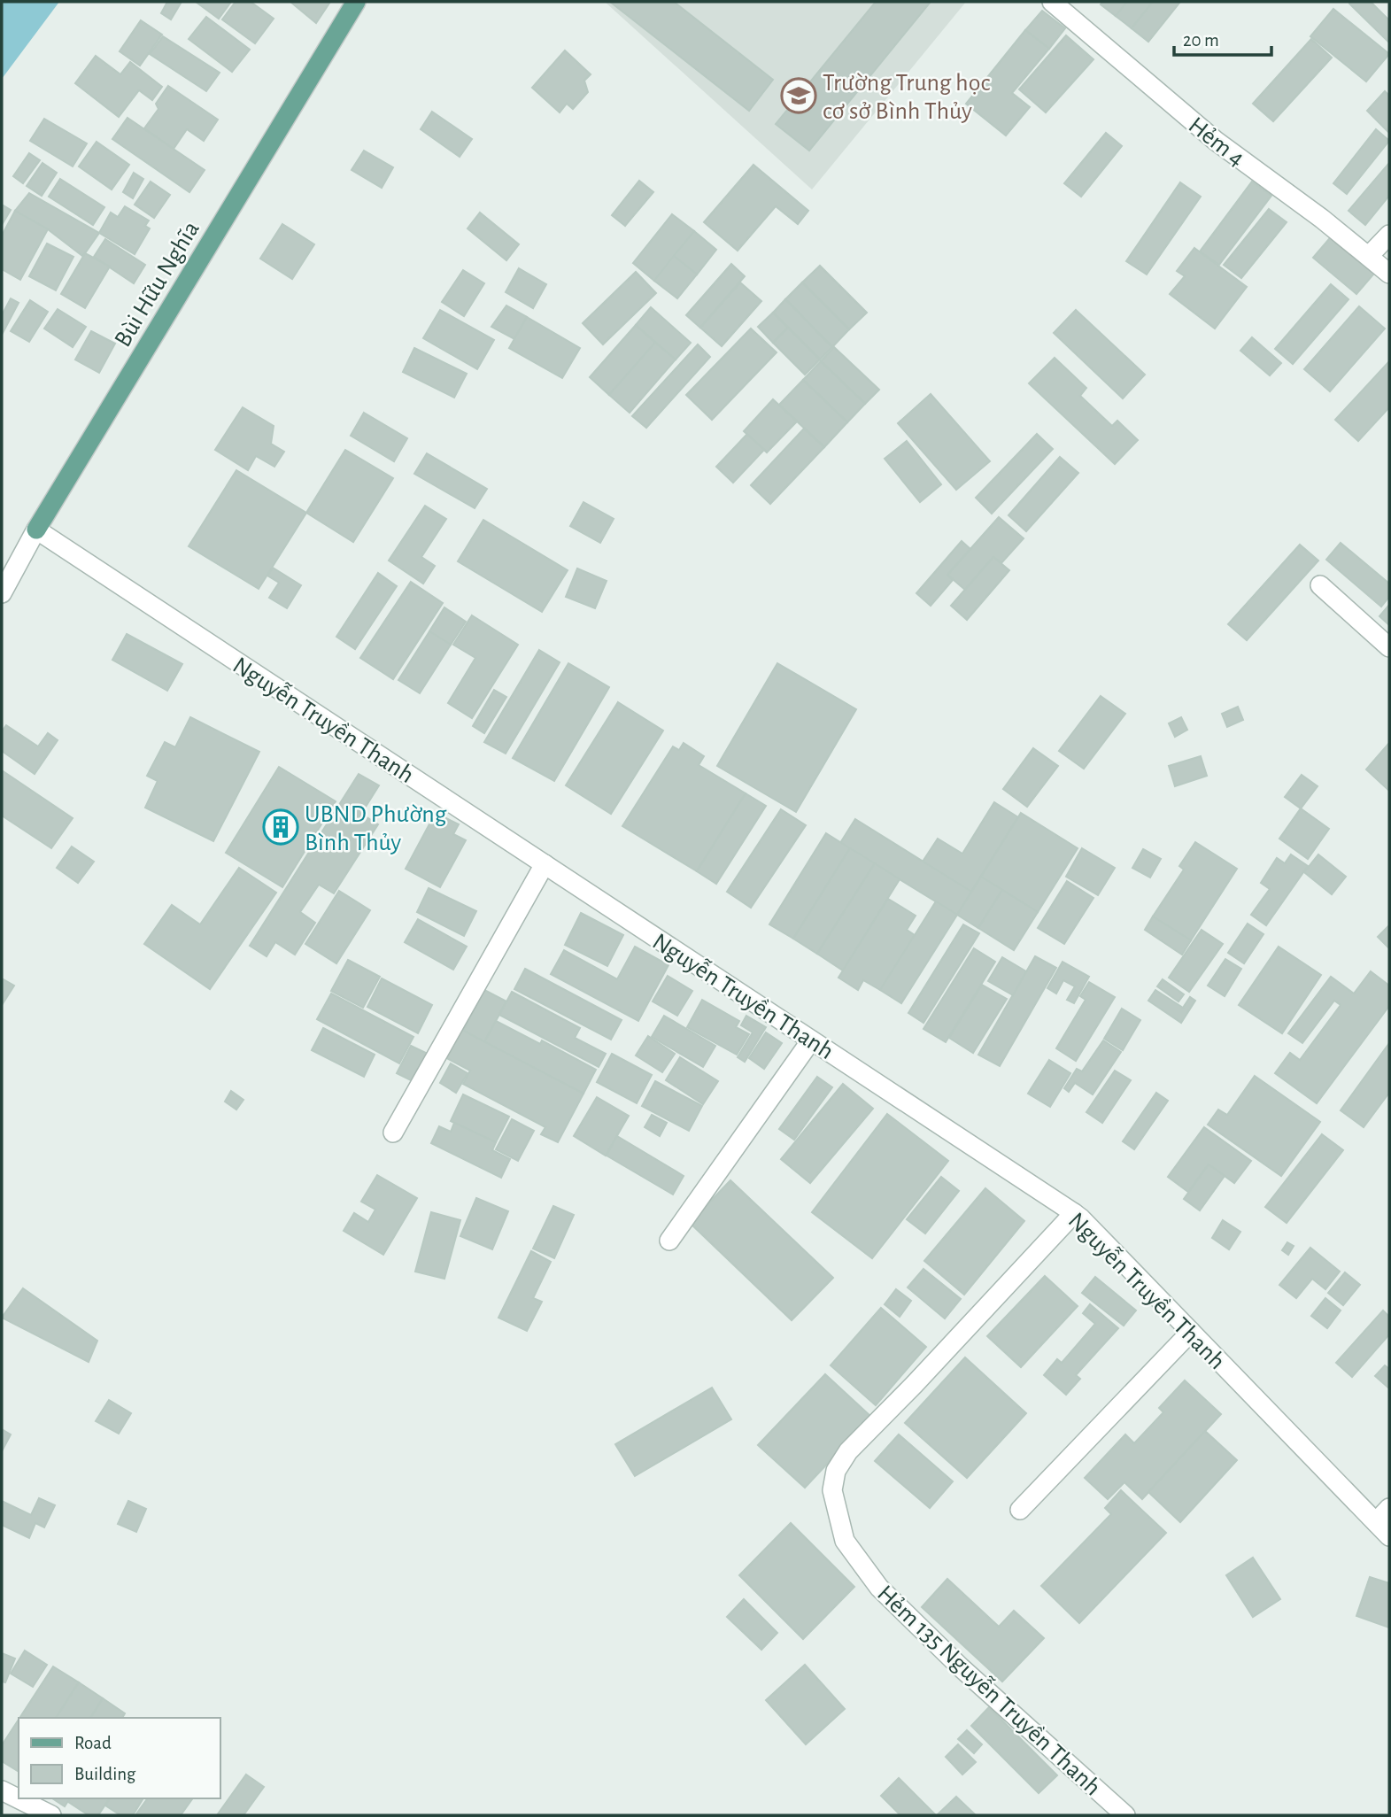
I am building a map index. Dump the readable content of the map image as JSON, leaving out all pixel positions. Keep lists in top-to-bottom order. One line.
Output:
{"streets":{"main road":["Bùi Hữu Nghĩa"],"street":["Hẻm 4","Nguyễn Truyền Thanh","Hẻm 135 Nguyễn Truyền Thanh"]},"crossings":[["Bùi Hữu Nghĩa","Nguyễn Truyền Thanh"],["Nguyễn Truyền Thanh","Hẻm 135 Nguyễn Truyền Thanh"]],"places":{"school or university":["Trường Trung học cơ sở Bình Thủy"],"building":["UBND Phường Bình Thủy"]},"legend":["Road","Building"],"scale_bar":"20 m"}
